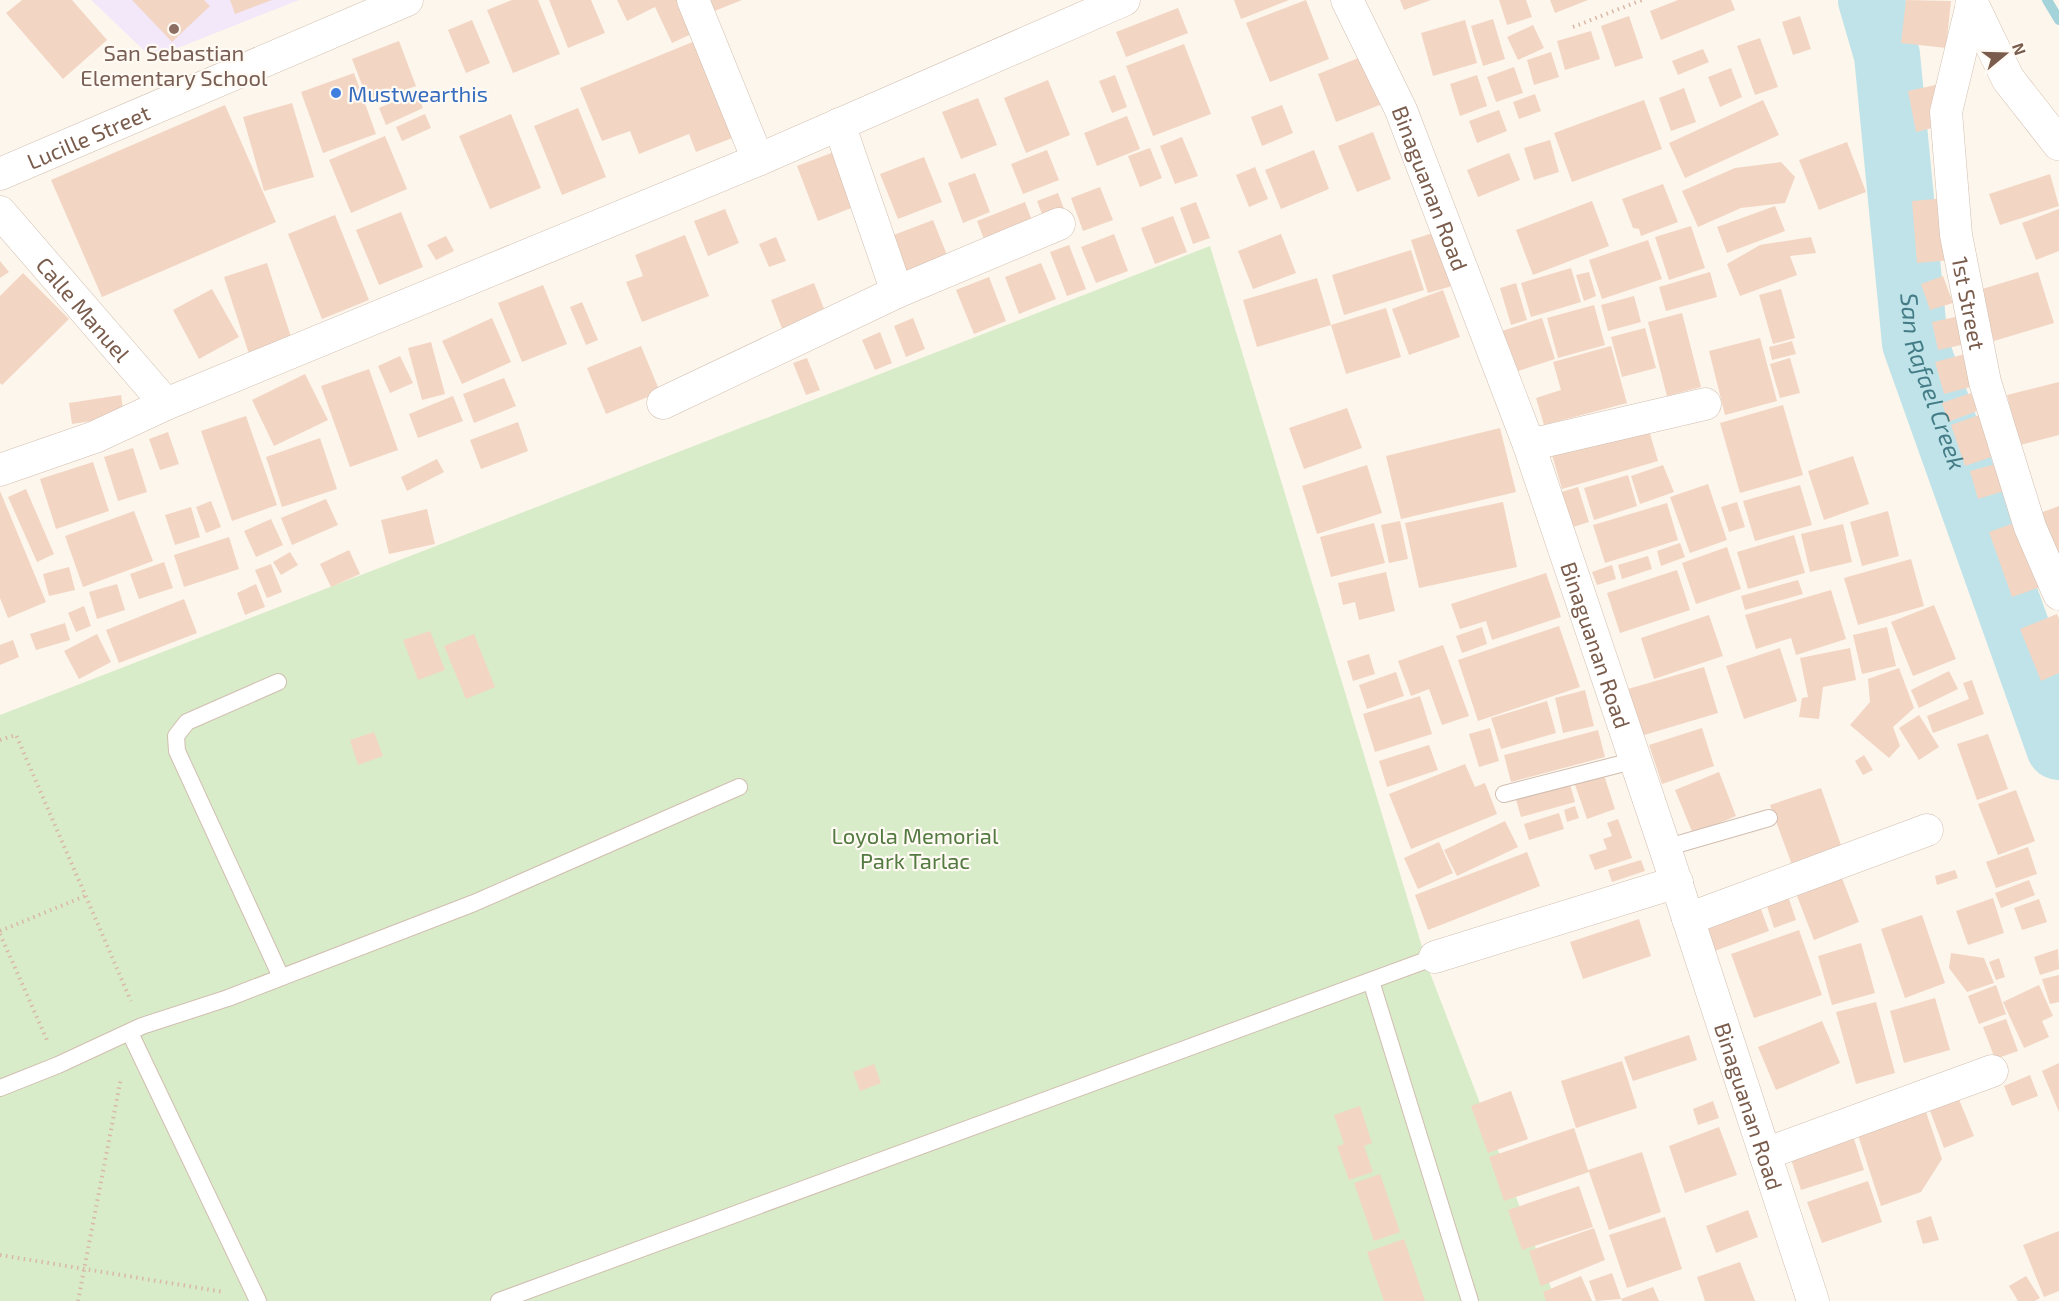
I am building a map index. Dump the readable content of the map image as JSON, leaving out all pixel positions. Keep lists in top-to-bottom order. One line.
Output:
{"streets":{"street":["Lucille Street","Binaguanan Road","1st Street","Calle Manuel"]},"water":["San Rafael Creek"],"parks":["Loyola Memorial Park Tarlac"],"places":["San Sebastian Elementary School","Mustwearthis"],"north":"right"}
